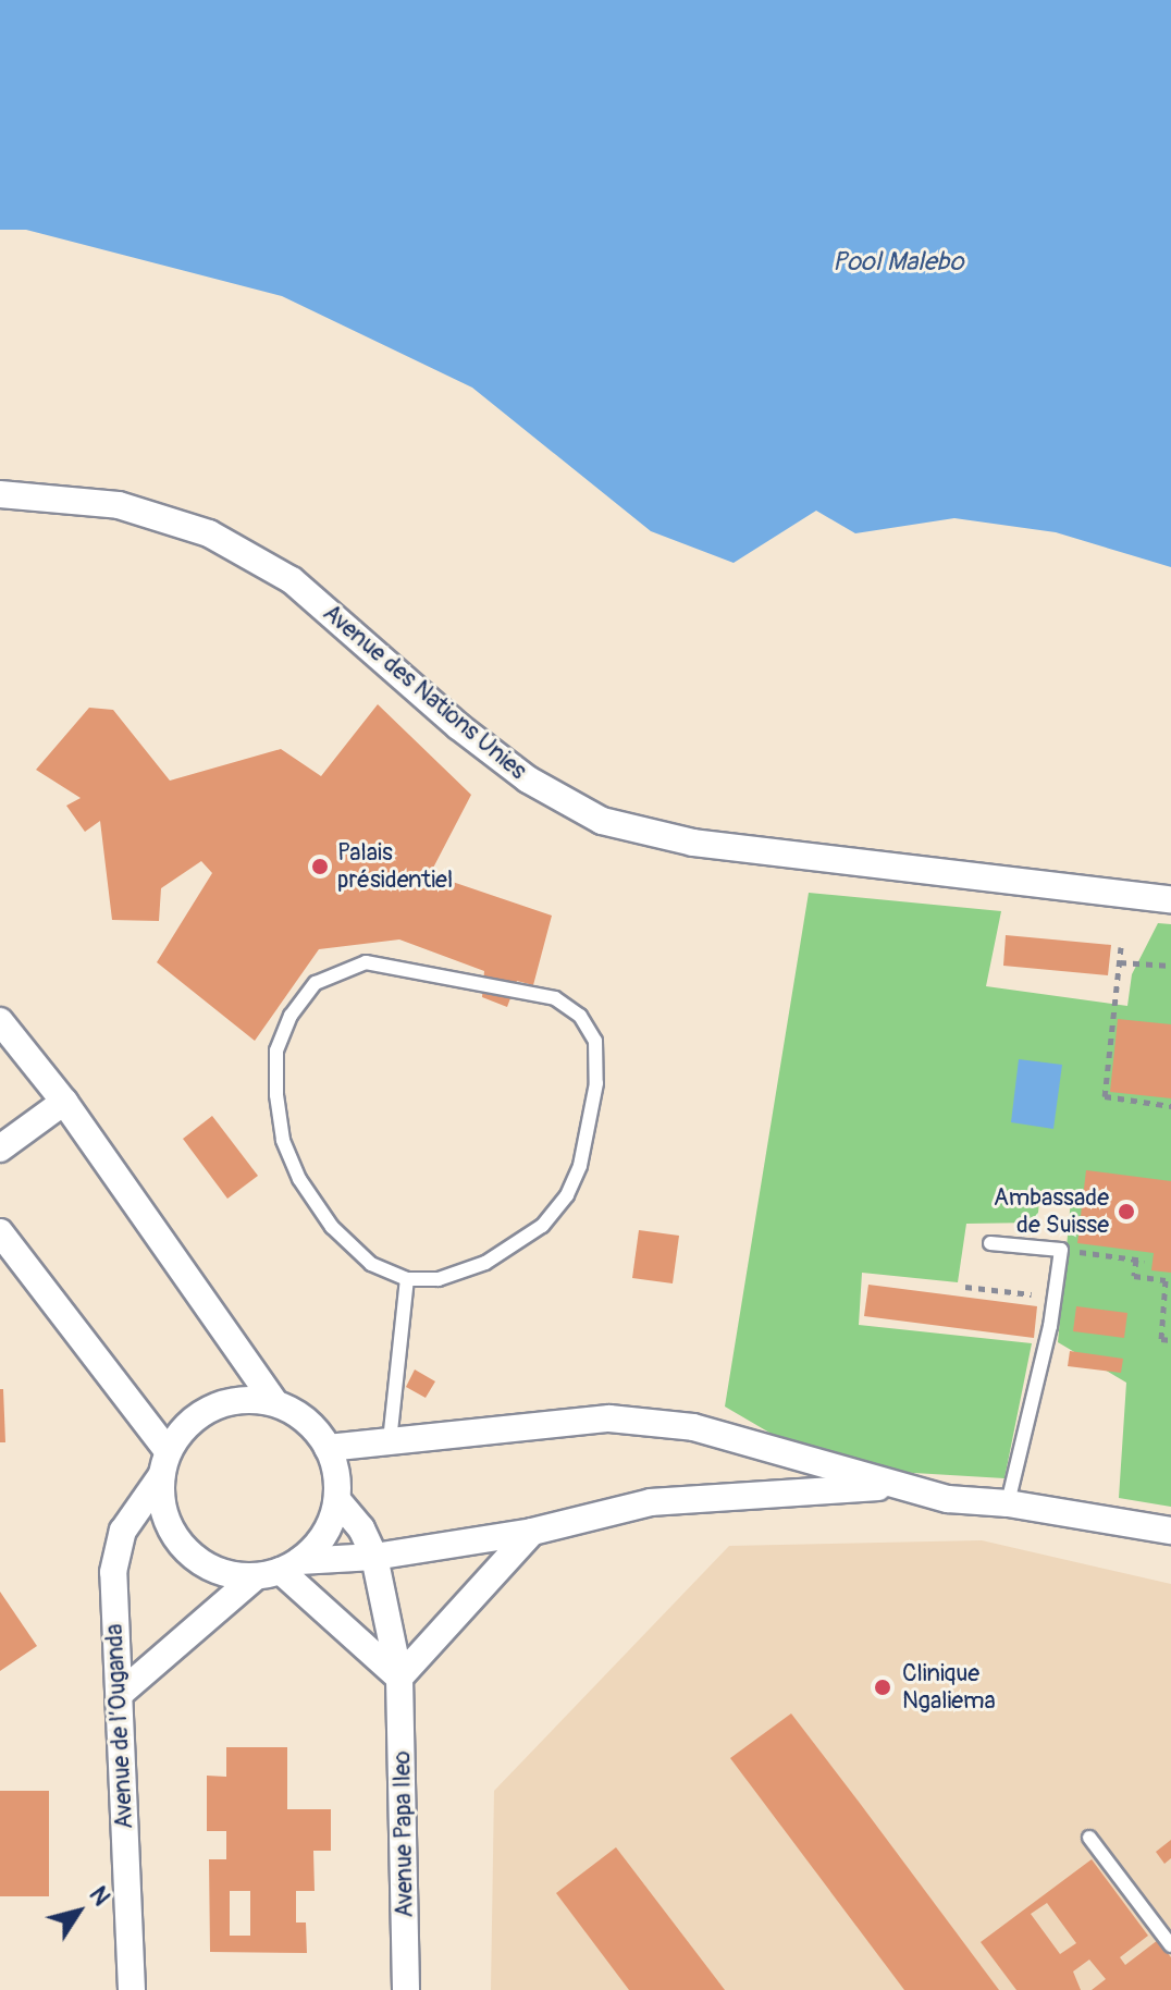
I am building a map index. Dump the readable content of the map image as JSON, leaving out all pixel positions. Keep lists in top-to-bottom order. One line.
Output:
{"streets":{"street":["Avenue des Nations Unies","Avenue de l’Ouganda","Avenue Papa Ileo"]},"crossings":[["Avenue de l’Ouganda","Avenue Papa Ileo"]],"water":["Pool Malebo"],"places":["Palais présidentiel","Ambassade de Suisse","Clinique Ngaliema"],"north":"top right"}
